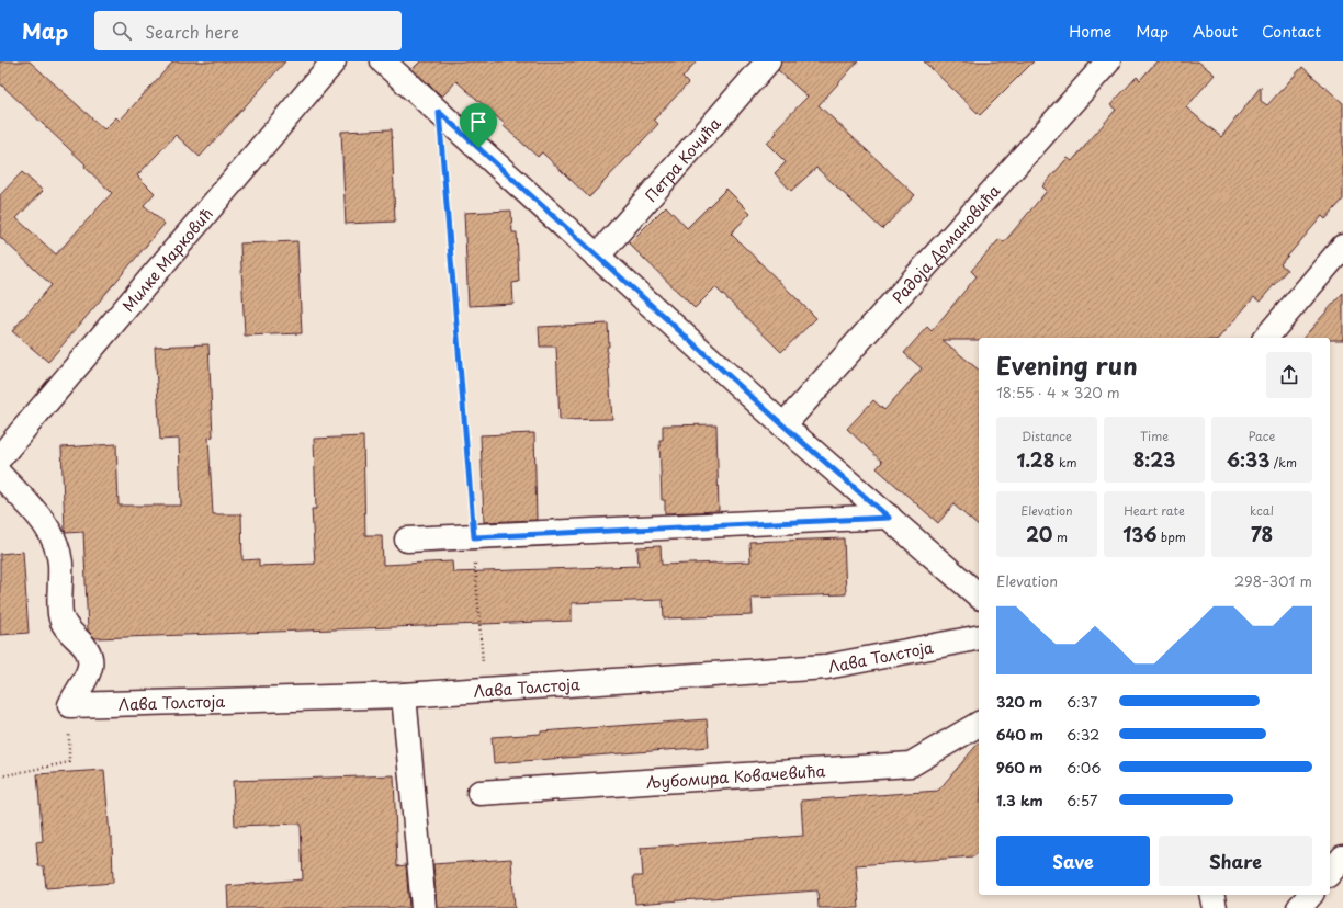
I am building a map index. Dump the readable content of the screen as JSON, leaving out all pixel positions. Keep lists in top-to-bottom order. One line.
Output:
{"streets":{"street":["Петра Кочића","Радоја Домановића","Милке Марковић","Лава Толстоја","Љубомира Ковачевића"]},"page":{"header":"Map","search":"Search here","nav":["Home","Map","About","Contact"],"heading":["Evening run","18:55 · 4 × 320 m"],"stats":[["Distance","1.28 km"],["Time","8:23"],["Pace","6:33 /km"],["Elevation","20 m"],["Heart rate","136 bpm"],["kcal","78"]],"chart":["Elevation","298–301 m"],"list":[{"name":"320 m","note":"6:37"},{"name":"640 m","note":"6:32"},{"name":"960 m","note":"6:06"},{"name":"1.3 km","note":"6:57"}],"buttons":["Save","Share"]}}
